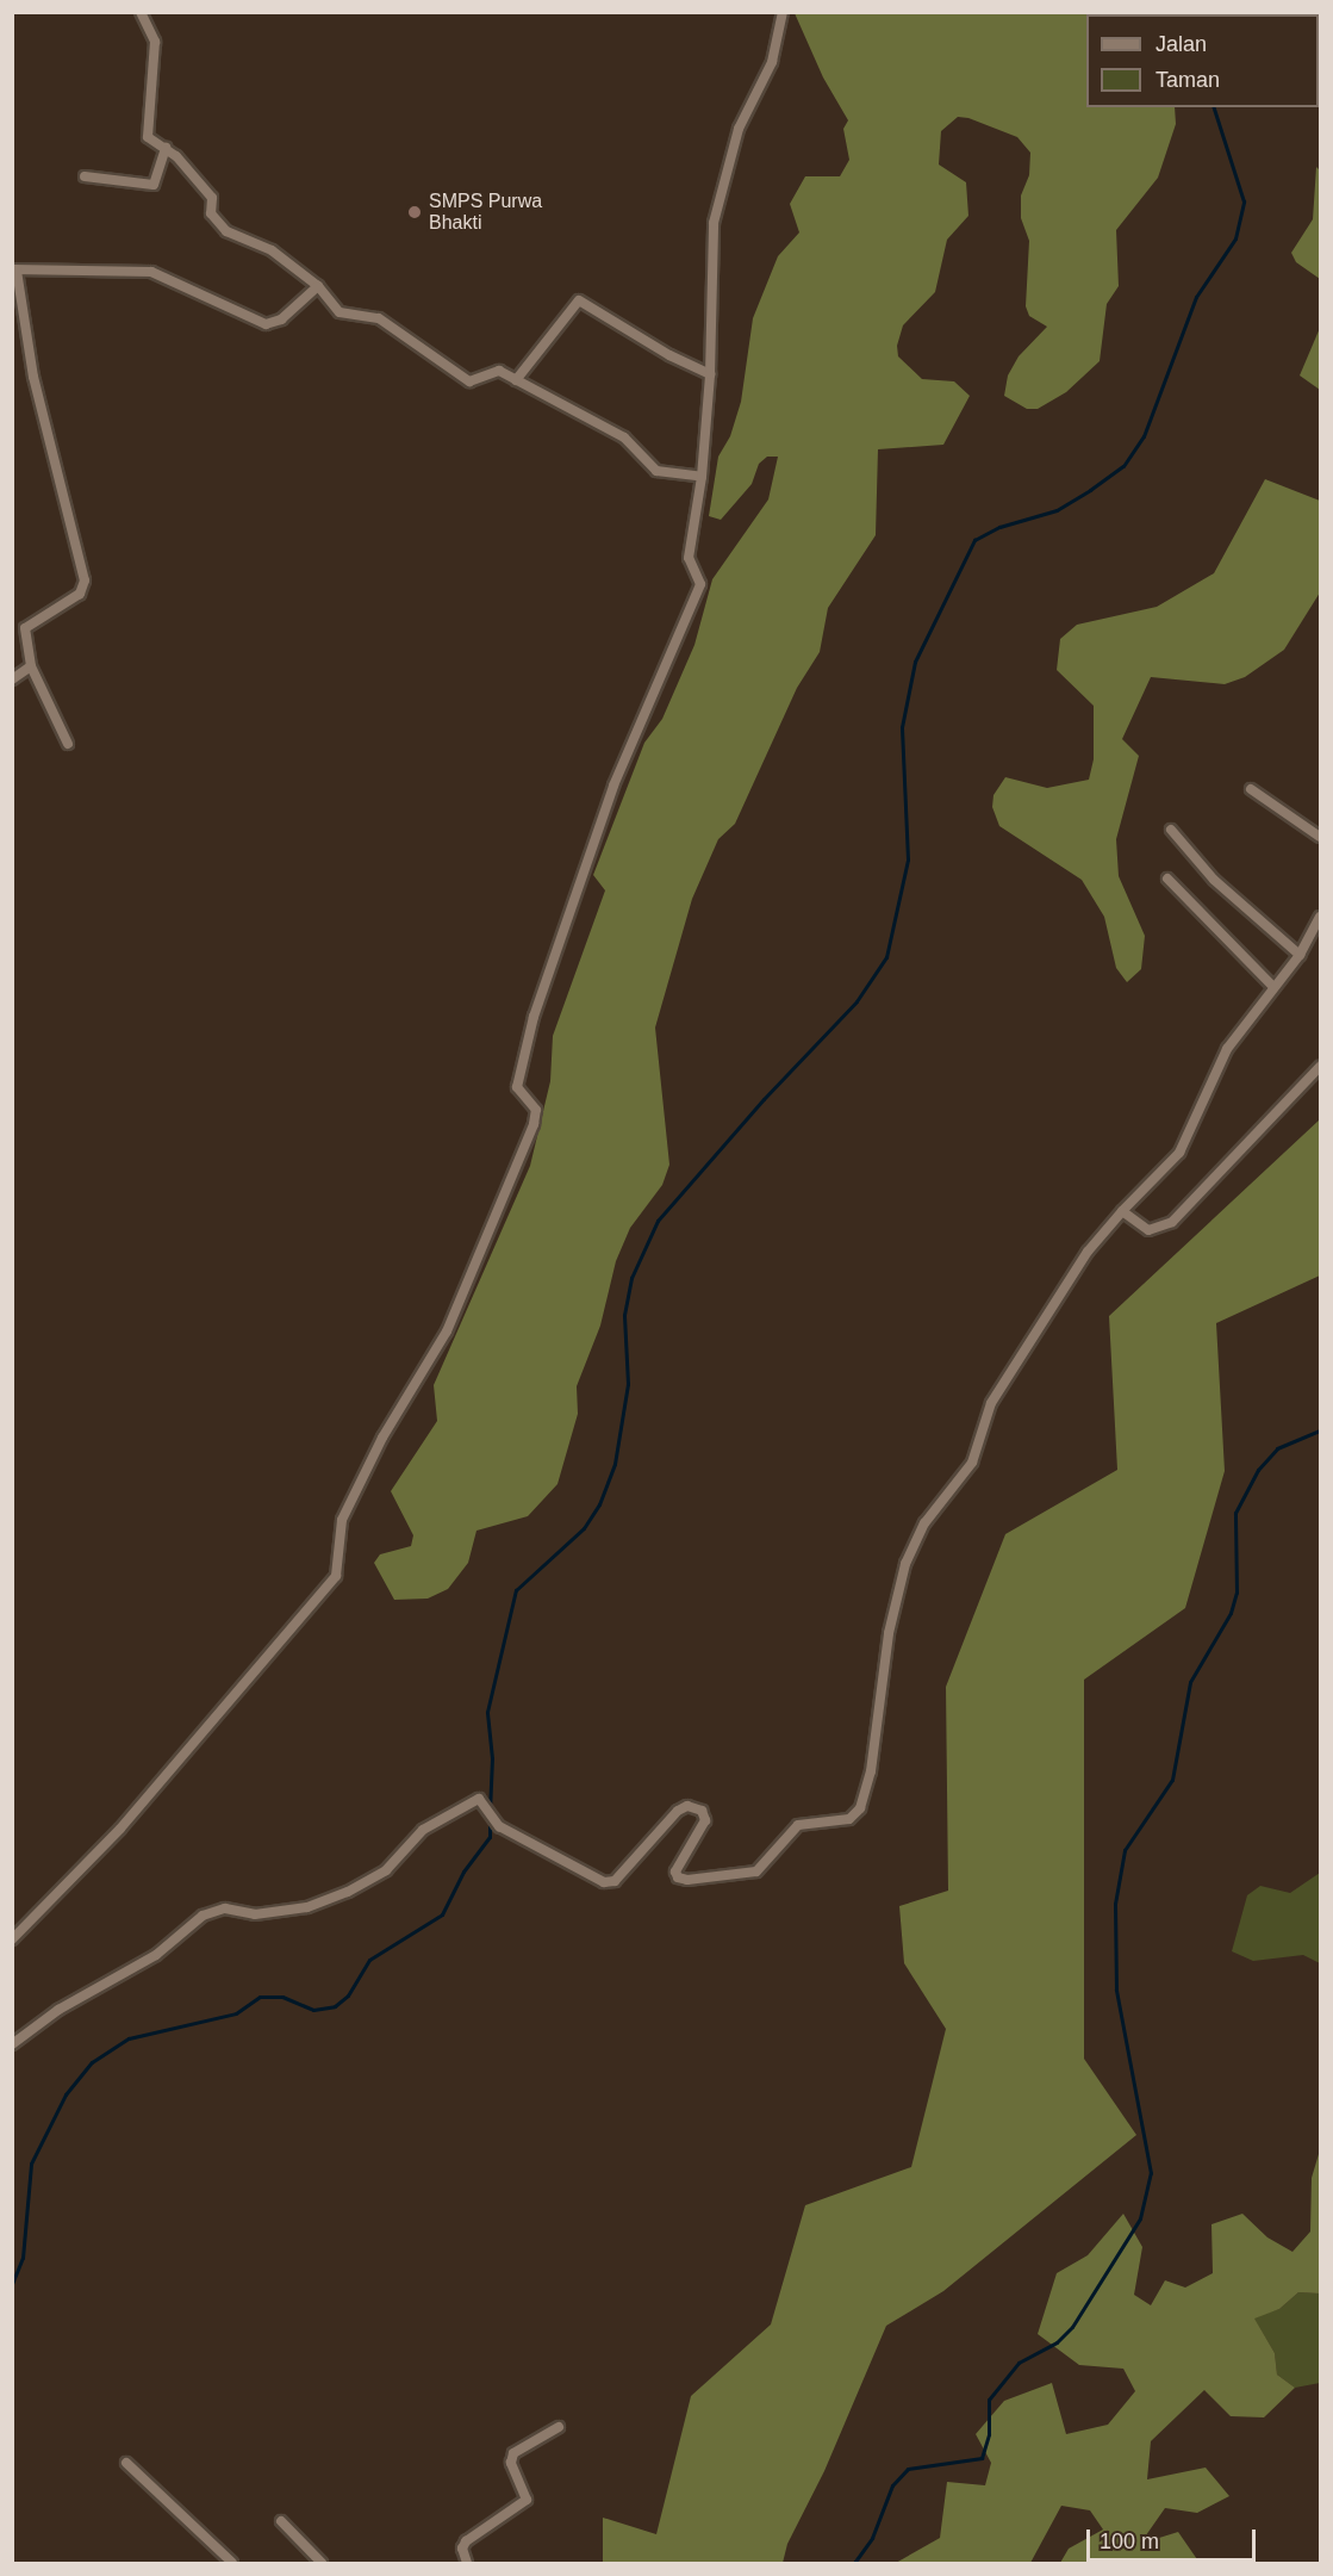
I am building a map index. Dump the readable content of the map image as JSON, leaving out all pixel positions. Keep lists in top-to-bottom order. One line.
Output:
{"places":["SMPS Purwa Bhakti"],"legend":["Jalan","Taman"],"scale_bar":"100 m"}
